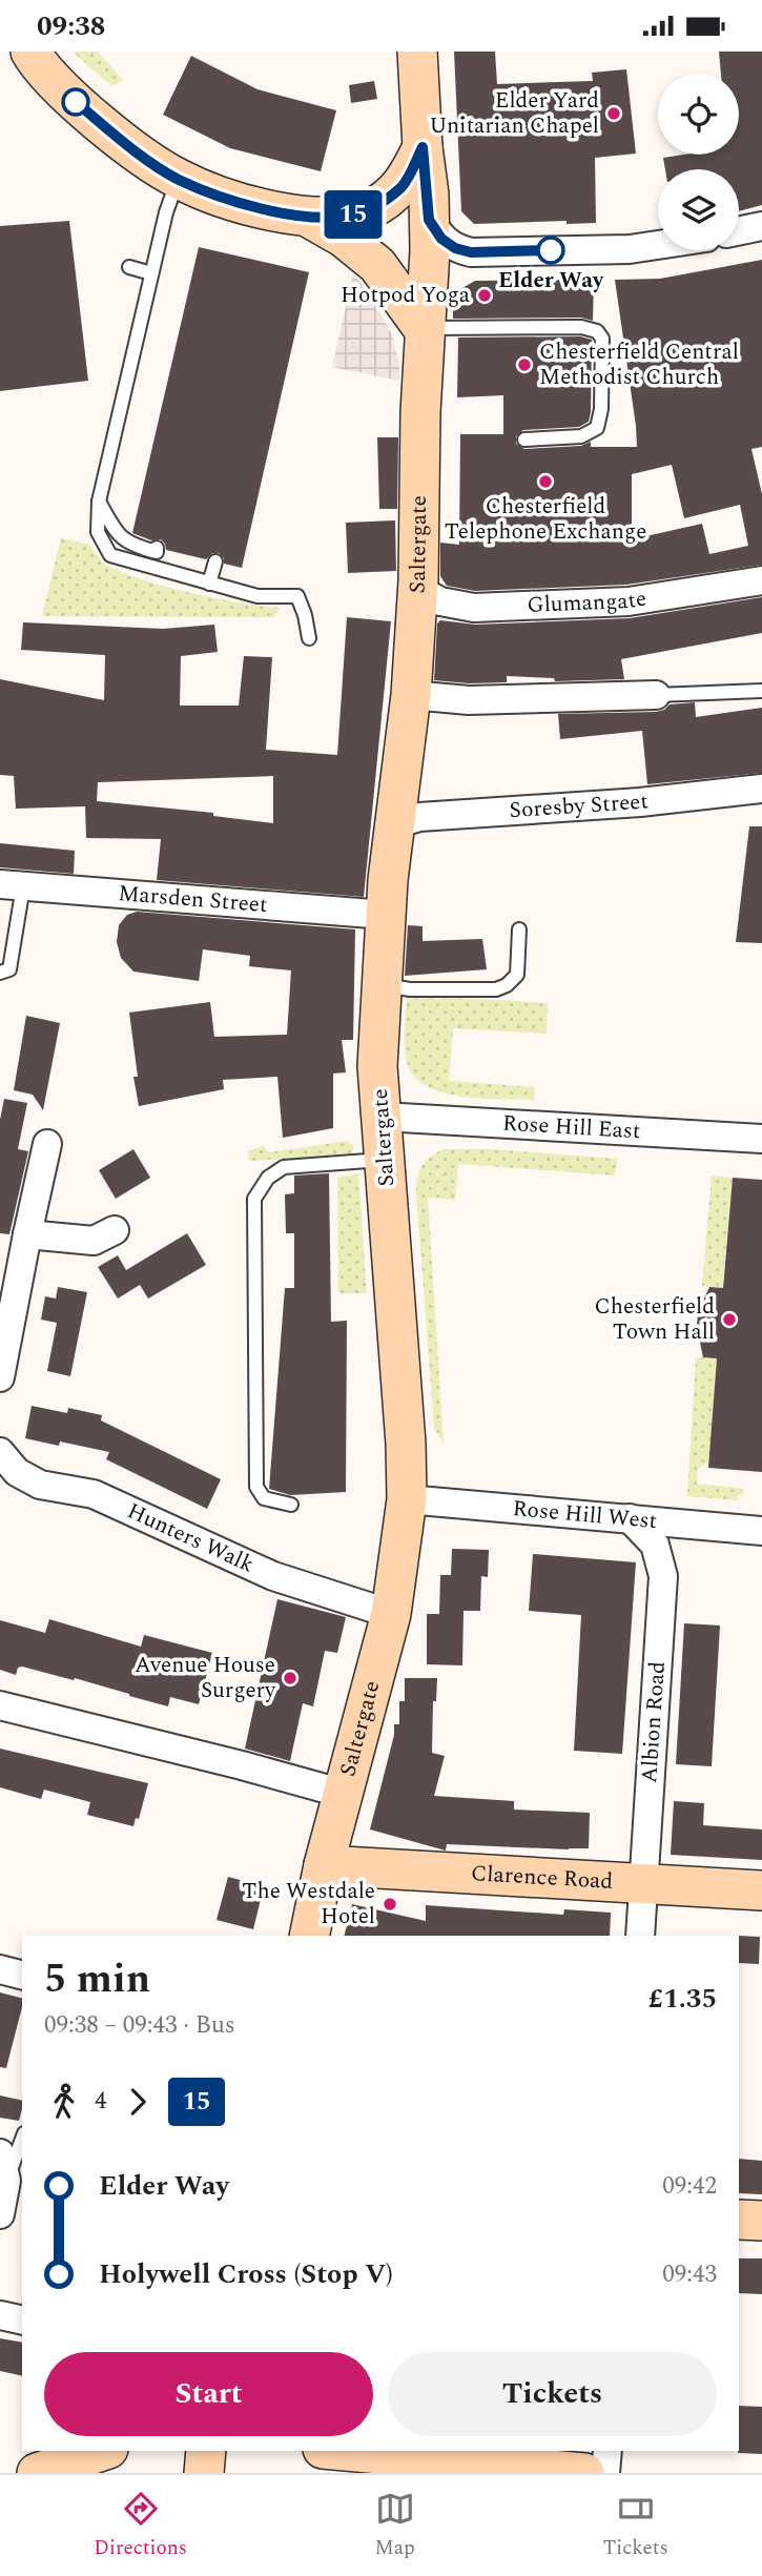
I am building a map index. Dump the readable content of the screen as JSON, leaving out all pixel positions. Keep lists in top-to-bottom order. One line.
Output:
{"streets":{"street":["Saltergate","Glumangate","Soresby Street","Marsden Street","Rose Hill East","Rose Hill West","Hunters Walk","Albion Road","Clarence Road"]},"crossings":[["Saltergate","Glumangate"],["Saltergate","Soresby Street"],["Saltergate","Marsden Street"],["Saltergate","Rose Hill East"],["Saltergate","Rose Hill West"],["Saltergate","Hunters Walk"],["Saltergate","Clarence Road"],["Rose Hill West","Albion Road"],["Albion Road","Clarence Road"]],"places":["Elder Yard Unitarian Chapel","Elder Way","Hotpod Yoga","Chesterfield Central Methodist Church","Chesterfield Telephone Exchange","Chesterfield Town Hall","Avenue House Surgery","The Westdale Hotel"],"lines":["bus line 15"],"page":{"status":"09:38","on_map":"15","heading":["5 min","09:38 – 09:43 · Bus","£1.35"],"legs":["4","15"],"list":[{"name":"Elder Way","value":"09:42"},{"name":"Holywell Cross (Stop V)","value":"09:43"}],"buttons":["Start","Tickets"],"tabs":["Directions","Map","Tickets"]}}
